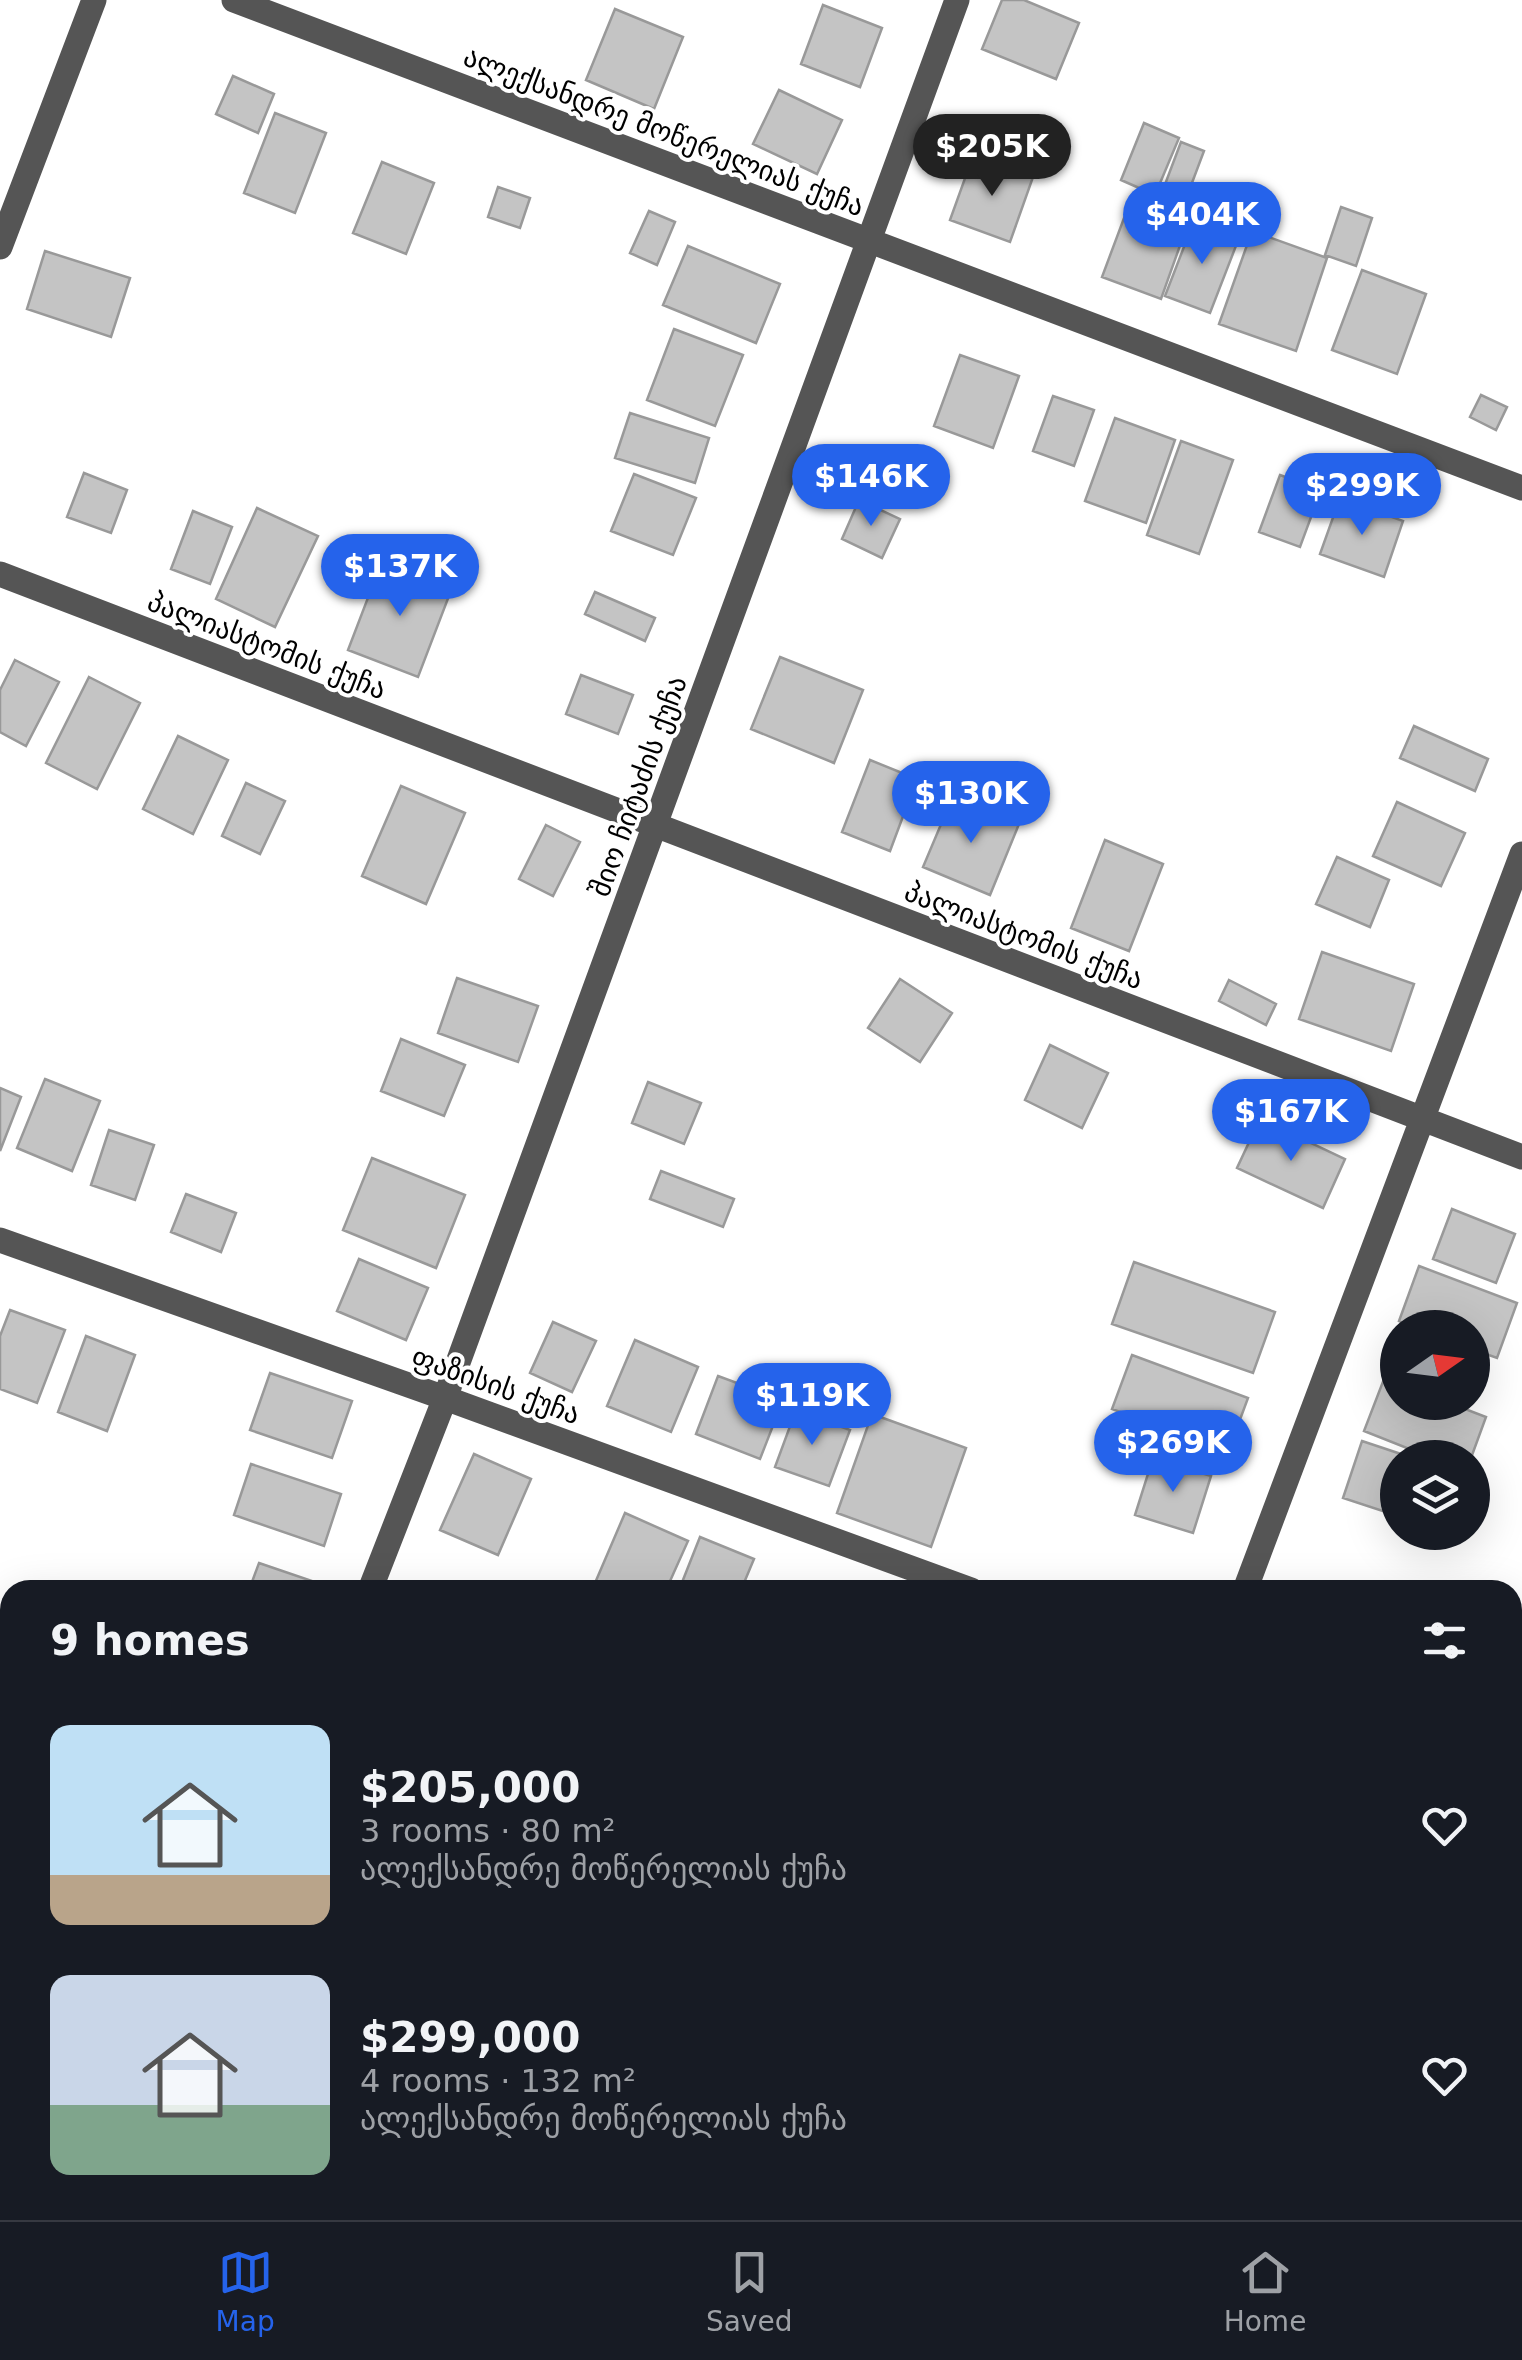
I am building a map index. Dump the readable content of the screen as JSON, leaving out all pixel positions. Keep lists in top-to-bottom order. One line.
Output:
{"streets":{"street":["ალექსანდრე მოწერელიას ქუჩა","პალიასტომის ქუჩა","შიო ჩიტაძის ქუჩა","ფაზისის ქუჩა"]},"crossings":[["ალექსანდრე მოწერელიას ქუჩა","შიო ჩიტაძის ქუჩა"],["პალიასტომის ქუჩა","შიო ჩიტაძის ქუჩა"],["შიო ჩიტაძის ქუჩა","ფაზისის ქუჩა"]],"north":"right","page":{"price":["$205K","$404K","$146K","$299K","$137K","$130K","$167K","$119K","$269K"],"heading":"9 homes","list":[{"name":"$205,000","note":"3 rooms · 80 m² · ალექსანდრე მოწერელიას ქუჩა"},{"name":"$299,000","note":"4 rooms · 132 m² · ალექსანდრე მოწერელიას ქუჩა"}],"tabs":["Map","Saved","Home"]}}
